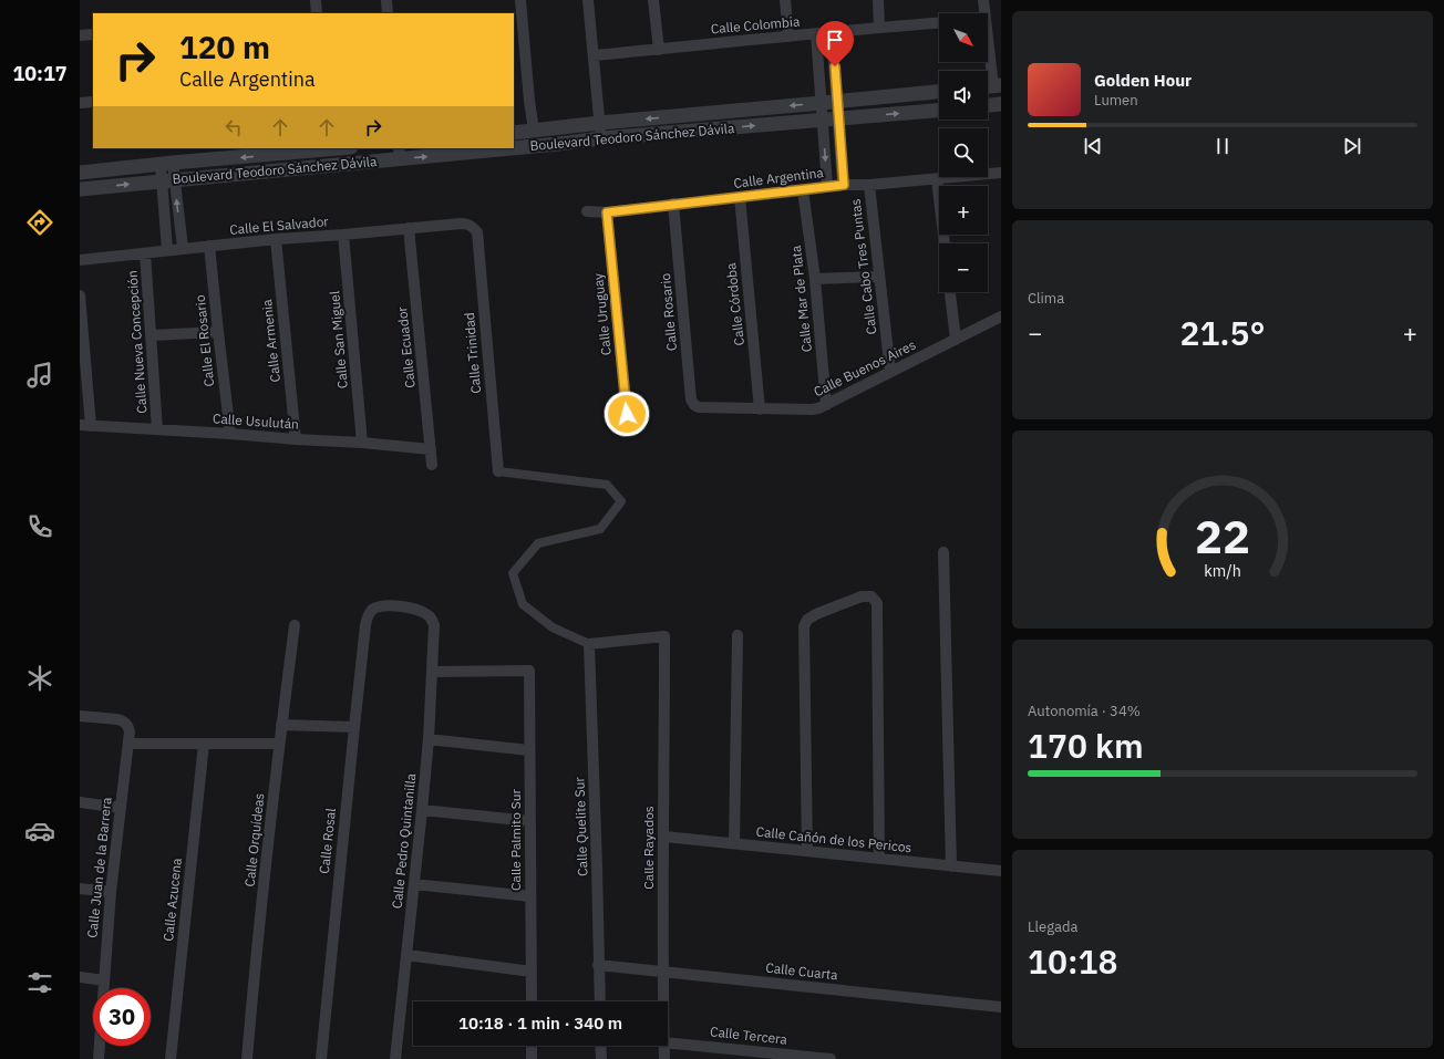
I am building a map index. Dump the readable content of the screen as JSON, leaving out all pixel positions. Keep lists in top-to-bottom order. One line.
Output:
{"streets":{"street":["Calle Colombia","Boulevard Teodoro Sánchez Dávila","Calle Argentina","Calle El Salvador","Calle Cabo Tres Puntas","Calle Mar de Plata","Calle Córdoba","Calle Rosario","Calle Uruguay","Calle San Miguel","Calle El Rosario","Calle Armenia","Calle Nueva Concepción","Calle Ecuador","Calle Trinidad","Calle Buenos Aires","Calle Usulután","Calle Quelite Sur","Calle Orquídeas","Calle Palmito Sur","Calle Cañón de los Pericos","Calle Rosal","Calle Pedro Quintanilla","Calle Rayados","Calle Juan de la Barrera","Calle Azucena","Calle Cuarta","Calle Tercera"]},"crossings":[["Calle Argentina","Calle Cabo Tres Puntas"],["Calle Argentina","Calle Mar de Plata"],["Calle Argentina","Calle Córdoba"],["Calle Argentina","Calle Rosario"],["Calle Argentina","Calle Uruguay"],["Calle El Salvador","Calle San Miguel"],["Calle El Salvador","Calle El Rosario"],["Calle El Salvador","Calle Armenia"],["Calle El Salvador","Calle Nueva Concepción"],["Calle El Salvador","Calle Ecuador"],["Calle El Salvador","Calle Trinidad"],["Calle Cabo Tres Puntas","Calle Buenos Aires"],["Calle Mar de Plata","Calle Buenos Aires"],["Calle Córdoba","Calle Buenos Aires"],["Calle Rosario","Calle Buenos Aires"],["Calle San Miguel","Calle Usulután"],["Calle El Rosario","Calle Usulután"],["Calle Armenia","Calle Usulután"],["Calle Nueva Concepción","Calle Usulután"],["Calle Ecuador","Calle Usulután"],["Calle Quelite Sur","Calle Rayados"],["Calle Quelite Sur","Calle Cuarta"],["Calle Palmito Sur","Calle Pedro Quintanilla"],["Calle Cañón de los Pericos","Calle Rayados"],["Calle Rosal","Calle Pedro Quintanilla"],["Calle Rayados","Calle Cuarta"]],"north":"bottom right","page":{"tabs":"10:17","map_buttons":["+","−"],"turn":["120 m","Calle Argentina"],"song":["Golden Hour","Lumen"],"tile":["Clima",["Autonomía · 34%","170 km"],["Llegada","10:18"]],"heat":["−","21.5°","+"],"limit":"30","trip":"10:18 · 1 min · 340 m","gauge":["22","km/h"]}}
